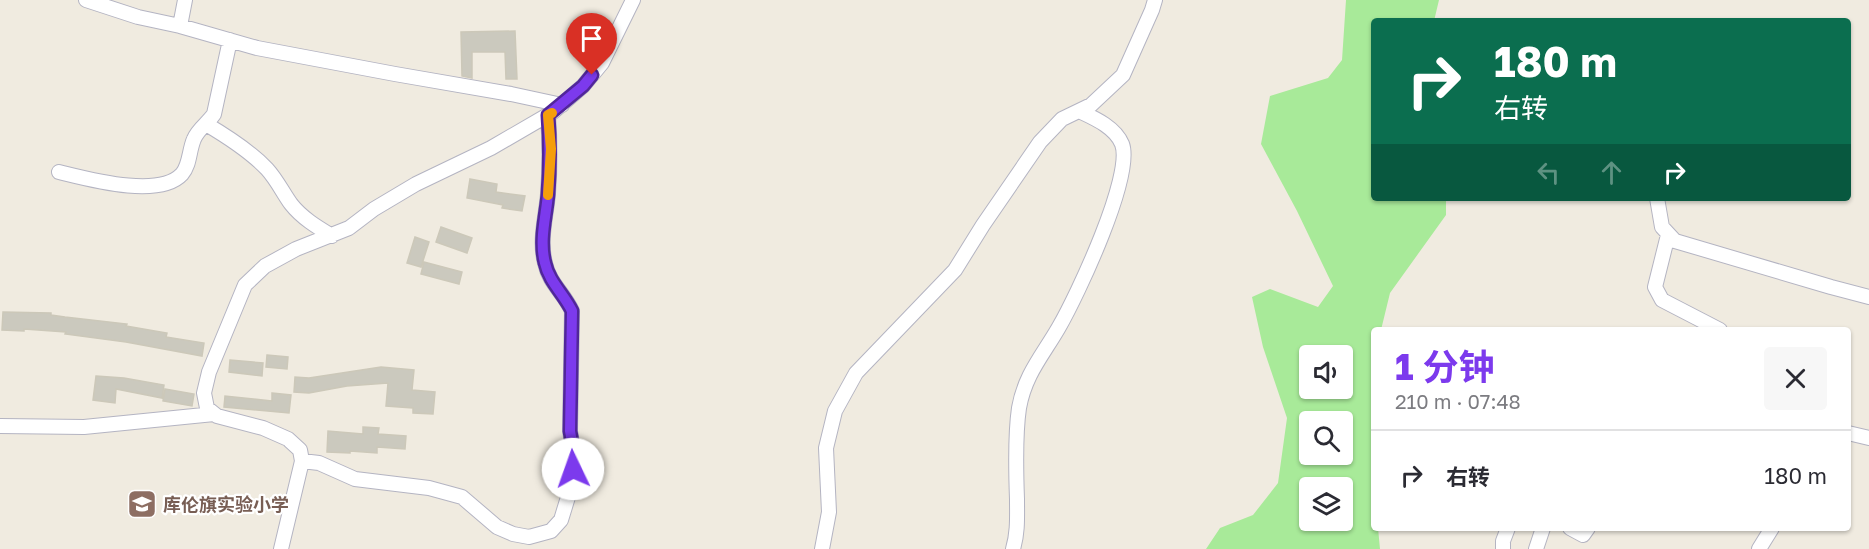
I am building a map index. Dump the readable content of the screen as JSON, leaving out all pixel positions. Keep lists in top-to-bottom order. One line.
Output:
{"places":{"school or university":["库伦旗实验小学"]},"page":{"turn":["180 m","右转"],"heading":["1 分钟","210 m · 07:48"],"list":[{"name":"右转","value":"180 m"}]}}
